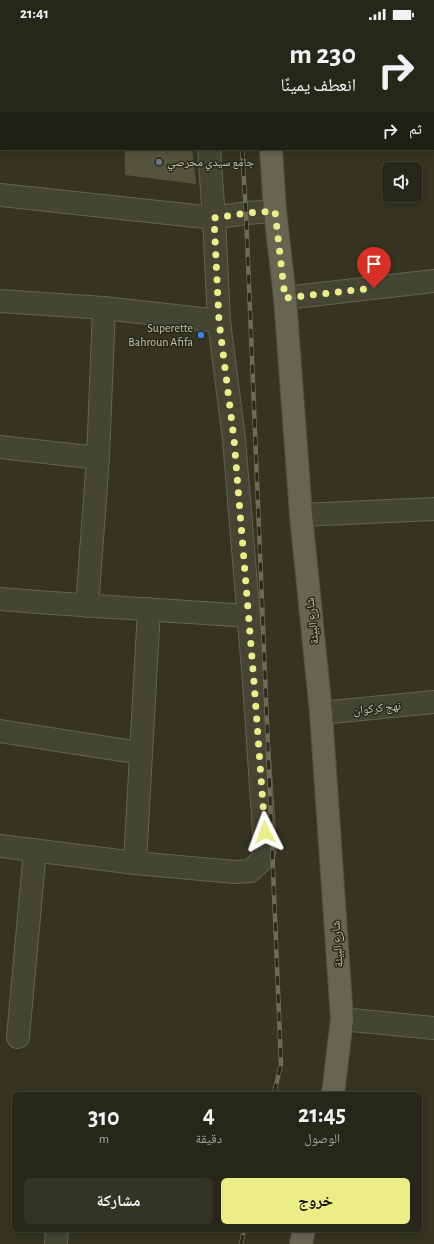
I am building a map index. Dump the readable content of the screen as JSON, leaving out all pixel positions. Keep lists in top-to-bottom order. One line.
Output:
{"streets":{"main road":["شارع البيئة"],"street":["نهج كركوان"]},"crossings":[["شارع البيئة","نهج كركوان"]],"places":["جامع سيدي محرصي","Superette Bahroun Afifa"],"page":{"status":"21:41","turn":["230 m","انعطف يمينًا"],"then":"ثم","eta":["21:45","الوصول","4","دقيقة","310","m"],"buttons":["خروج","مشاركة"]}}
